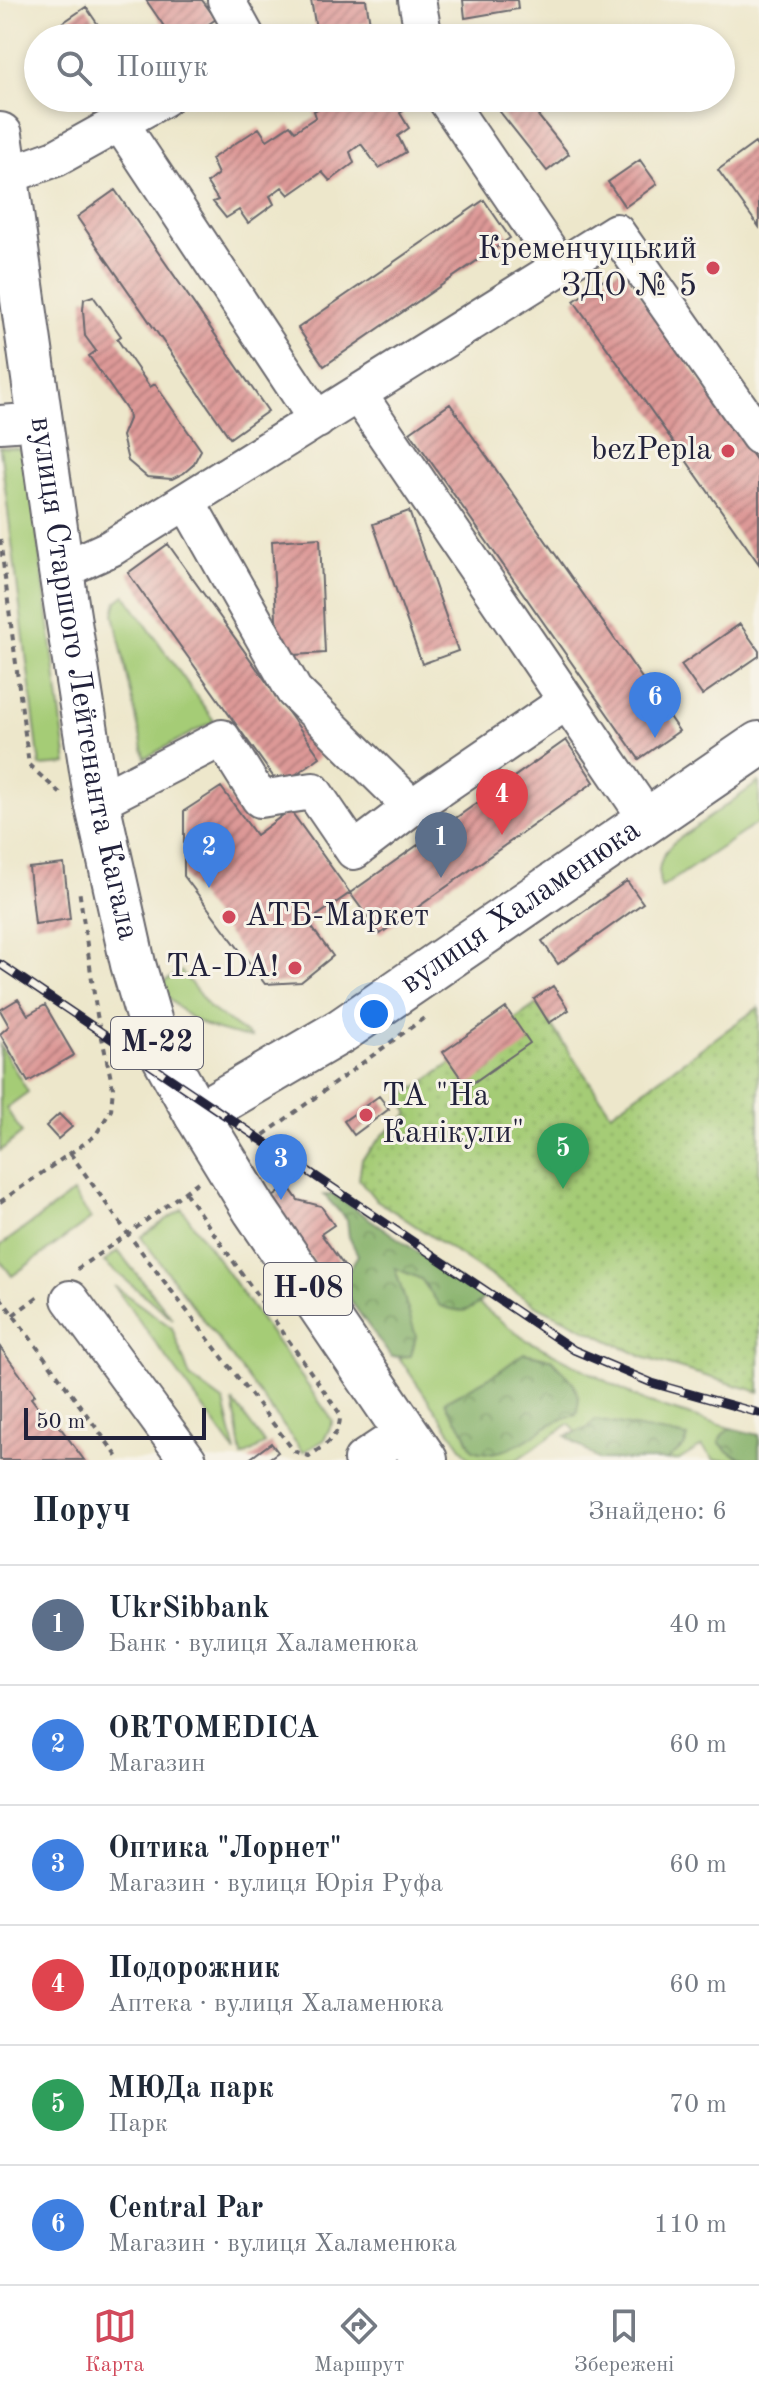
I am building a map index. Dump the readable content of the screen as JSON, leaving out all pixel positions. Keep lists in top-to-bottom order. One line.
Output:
{"streets":{"main road":["вулиця Старшого Лейтенанта Кагала","вулиця Халаменюка","М-22","Н-08"]},"crossings":[["вулиця Старшого Лейтенанта Кагала","вулиця Халаменюка"],["вулиця Старшого Лейтенанта Кагала","Н-08"],["вулиця Халаменюка","Н-08"]],"places":["Кременчуцький ЗДО № 5","bezPepla","АТБ-Маркет","TA-DA!","ТА \"На Канікули\""],"scale_bar":"50 m","page":{"search":"Пошук","pins":["6","4","1","2","5","3"],"scale":"50 m","heading":["Поруч","Знайдено: 6"],"list":[{"mark":"1","name":"UkrSibbank","note":"Банк · вулиця Халаменюка","value":"40 m"},{"mark":"2","name":"ORTOMEDICA","note":"Магазин","value":"60 m"},{"mark":"3","name":"Оптика \"Лорнет\"","note":"Магазин · вулиця Юрія Руфа","value":"60 m"},{"mark":"4","name":"Подорожник","note":"Аптека · вулиця Халаменюка","value":"60 m"},{"mark":"5","name":"МЮДа парк","note":"Парк","value":"70 m"},{"mark":"6","name":"Central Par","note":"Магазин · вулиця Халаменюка","value":"110 m"}],"nav":["Карта","Маршрут","Збережені"]}}
